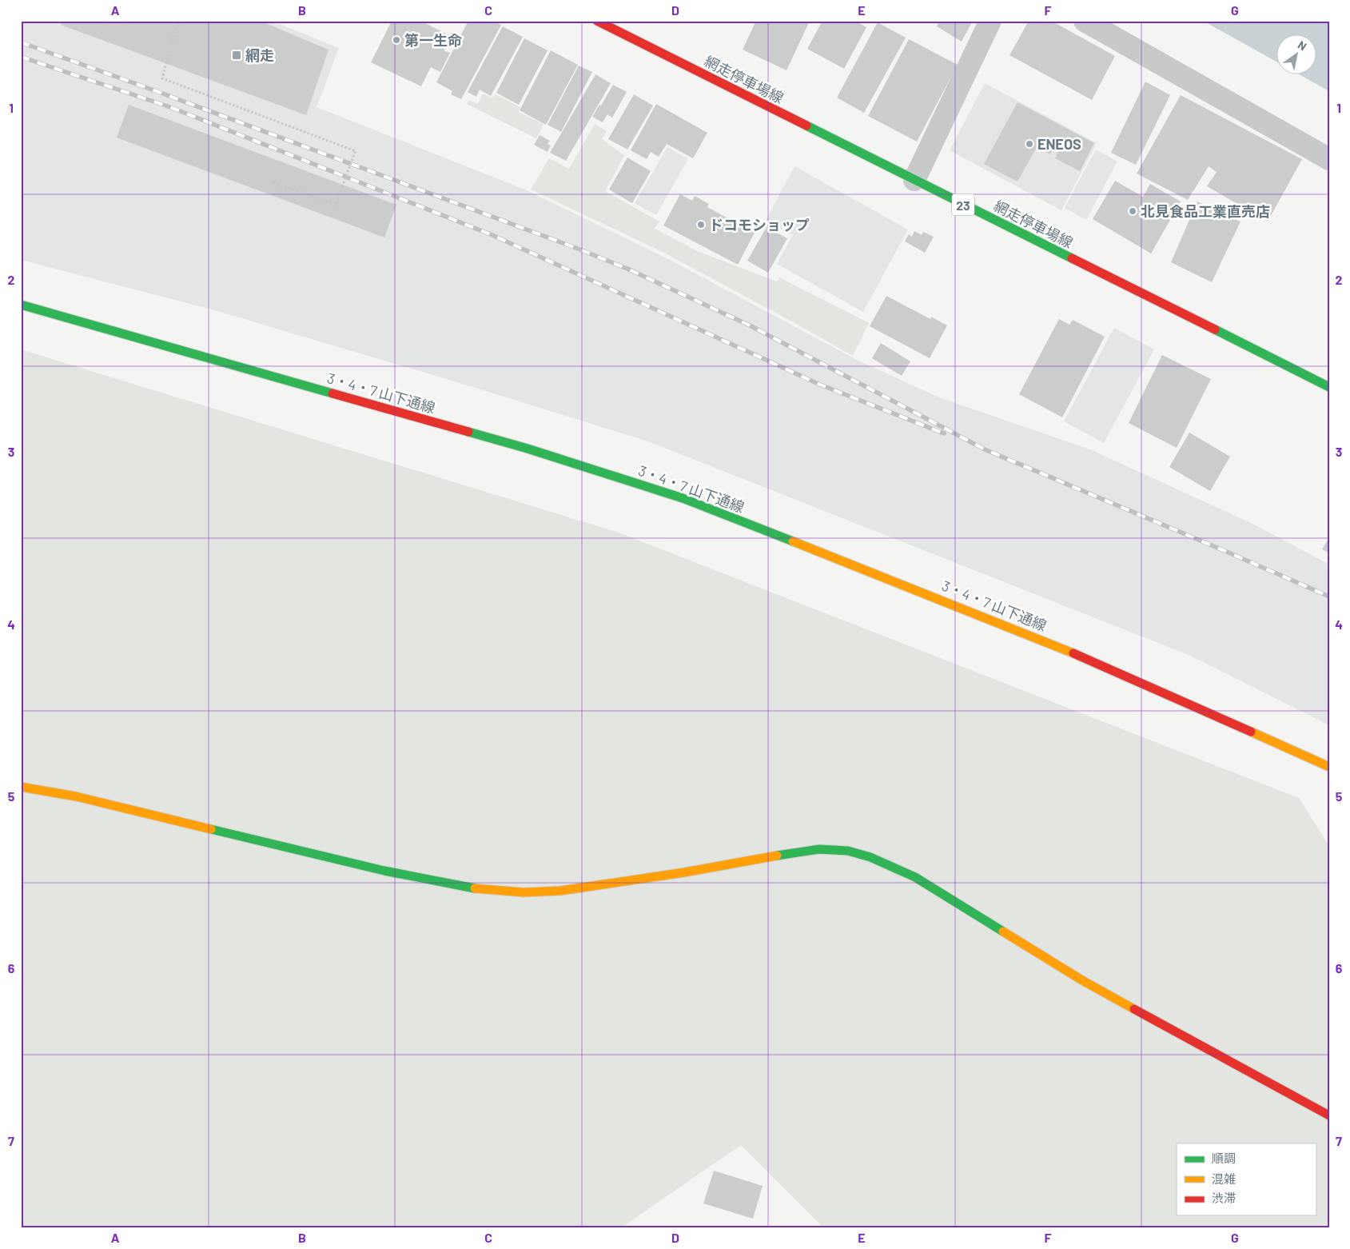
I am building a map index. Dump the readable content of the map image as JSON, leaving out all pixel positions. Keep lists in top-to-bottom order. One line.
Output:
{"streets":{"street":["網走停車場線","23","3・4・7 山下通線"]},"places":{"other":["第一生命","ENEOS","北見食品工業直売店","ドコモショップ"],"transit":["網走"]},"legend":["順調","混雑","渋滞"],"north":"top right","grid":{"columns":["A","B","C","D","E","F","G"],"rows":["1","2","3","4","5","6","7"]}}
